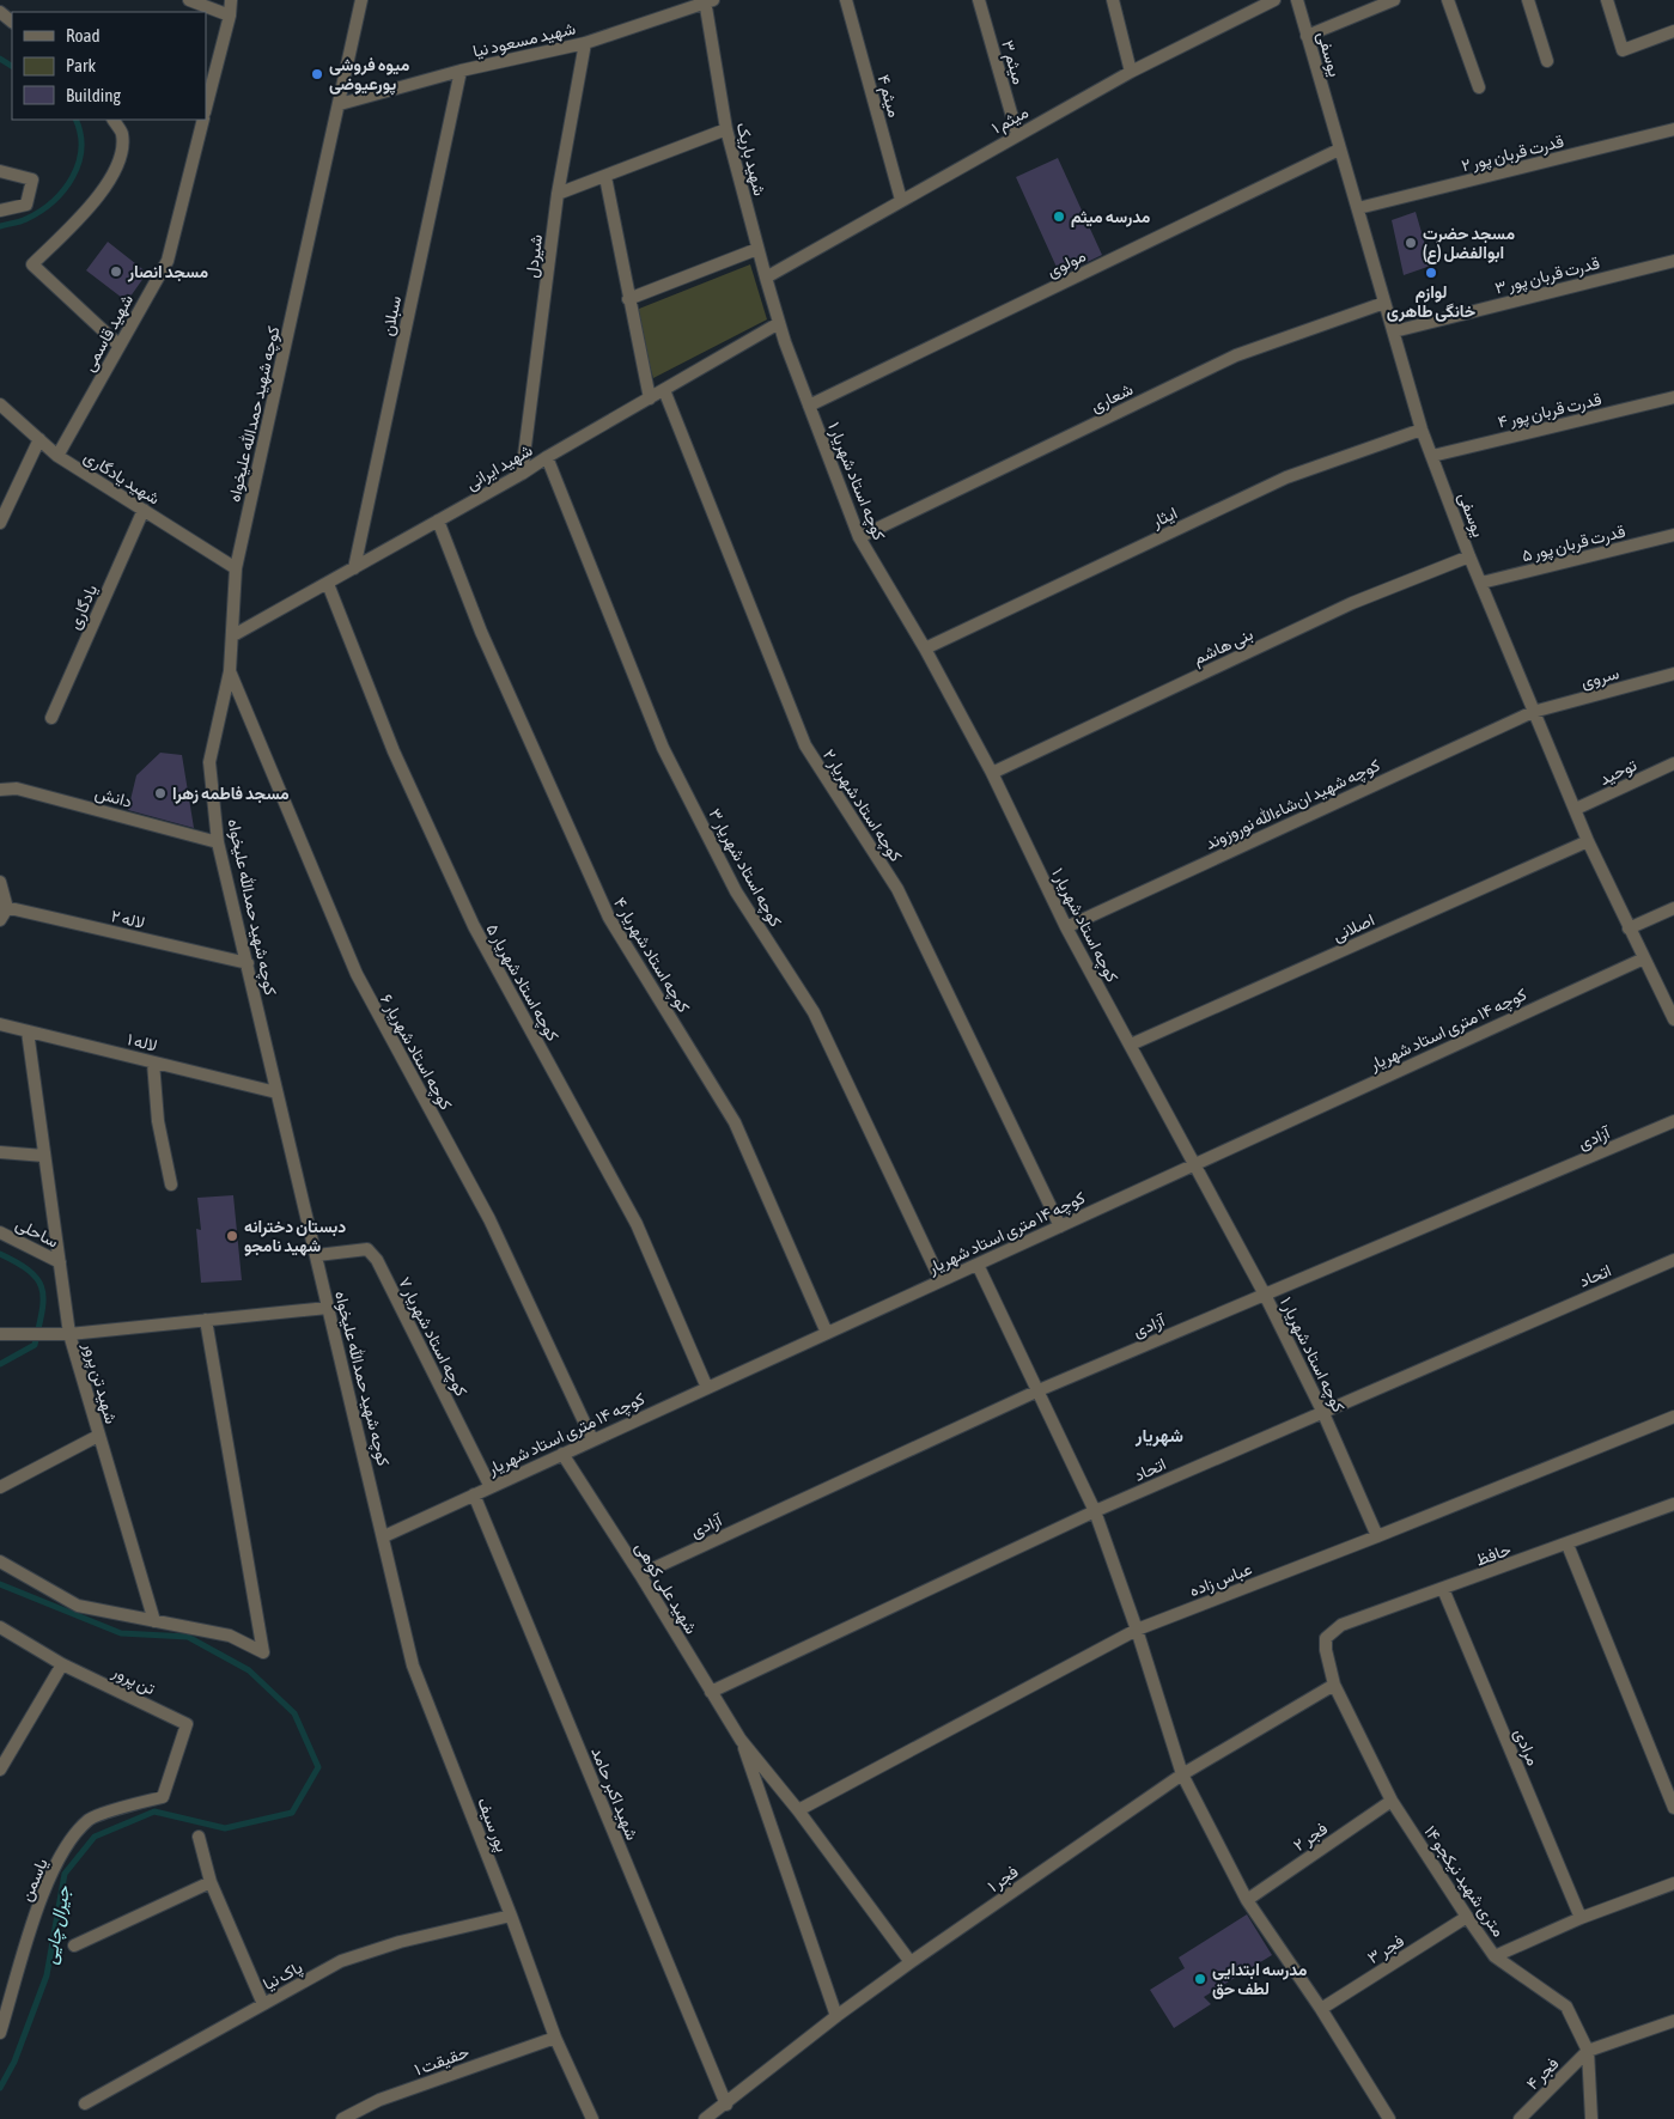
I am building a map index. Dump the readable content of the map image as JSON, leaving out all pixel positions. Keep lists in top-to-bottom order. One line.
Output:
{"streets":{"street":["شهید مسعود نیا","یوسفی","میثم ۳","میثم ۴","میثم ۱","قدرت قربان پور ۲","شهید باریک","شیردل","مولوی","قدرت قربان پور ۳","سبلان","شهید قاسمی","شعاری","قدرت قربان پور ۴","کوچه شهید حمدالله علیخواه","شهید ایرانی","شهید یادگاری","کوچه استاد شهریار ۱","ایثار","قدرت قربان پور ۵","یادگاری","بنی هاشم","سروی","توحید","دانش","کوچه شهید ان‌شاءالله نوروزوند","کوچه استاد شهریار ۲","کوچه استاد شهریار ۳","لاله ۲","اصلانی","کوچه استاد شهریار ۴","کوچه استاد شهریار ۵","کوچه ۱۴ متری استاد شهریار","لاله ۱","کوچه استاد شهریار ۶","آزادی","ساحلی","اتحاد","کوچه استاد شهریار ۷","شهید تن پرور","حافظ","عباس زاده","شهید علی کوهی","تن پرور","مرادی","شهید اکبر حامد","پور سیف","فجر ۲","فجر ۱","یاسمن","۱۴ متری شهید نیکجو","فجر ۳","پاک نیا","حقیقت ۱","فجر ۴"]},"crossings":[["شهید مسعود نیا","شهید باریک"],["شهید مسعود نیا","شیردل"],["شهید مسعود نیا","سبلان"],["شهید مسعود نیا","کوچه شهید حمدالله علیخواه"],["یوسفی","قدرت قربان پور ۲"],["یوسفی","مولوی"],["یوسفی","قدرت قربان پور ۳"],["یوسفی","شعاری"],["یوسفی","قدرت قربان پور ۴"],["یوسفی","ایثار"],["یوسفی","قدرت قربان پور ۵"],["یوسفی","بنی هاشم"],["یوسفی","سروی"],["یوسفی","توحید"],["یوسفی","کوچه شهید ان‌شاءالله نوروزوند"],["یوسفی","اصلانی"],["یوسفی","کوچه ۱۴ متری استاد شهریار"],["میثم ۳","میثم ۱"],["میثم ۴","میثم ۱"],["میثم ۱","شهید باریک"],["شهید باریک","شهید ایرانی"],["شهید باریک","کوچه استاد شهریار ۱"],["شیردل","شهید ایرانی"],["مولوی","کوچه استاد شهریار ۱"],["سبلان","شهید ایرانی"],["شهید قاسمی","شهید یادگاری"],["شعاری","کوچه استاد شهریار ۱"],["کوچه شهید حمدالله علیخواه","شهید ایرانی"],["کوچه شهید حمدالله علیخواه","شهید یادگاری"],["کوچه شهید حمدالله علیخواه","دانش"],["کوچه شهید حمدالله علیخواه","لاله ۲"],["کوچه شهید حمدالله علیخواه","کوچه ۱۴ متری استاد شهریار"],["کوچه شهید حمدالله علیخواه","لاله ۱"],["کوچه شهید حمدالله علیخواه","کوچه استاد شهریار ۶"],["کوچه شهید حمدالله علیخواه","کوچه استاد شهریار ۷"],["کوچه شهید حمدالله علیخواه","شهید تن پرور"],["کوچه شهید حمدالله علیخواه","پور سیف"],["شهید ایرانی","کوچه استاد شهریار ۱"],["شهید ایرانی","کوچه استاد شهریار ۲"],["شهید ایرانی","کوچه استاد شهریار ۳"],["شهید ایرانی","کوچه استاد شهریار ۴"],["شهید ایرانی","کوچه استاد شهریار ۵"],["شهید یادگاری","یادگاری"],["کوچه استاد شهریار ۱","ایثار"],["کوچه استاد شهریار ۱","بنی هاشم"],["کوچه استاد شهریار ۱","کوچه شهید ان‌شاءالله نوروزوند"],["کوچه استاد شهریار ۱","اصلانی"],["کوچه استاد شهریار ۱","کوچه ۱۴ متری استاد شهریار"],["کوچه استاد شهریار ۱","آزادی"],["کوچه استاد شهریار ۱","اتحاد"],["کوچه استاد شهریار ۱","عباس زاده"],["سروی","کوچه شهید ان‌شاءالله نوروزوند"],["کوچه استاد شهریار ۲","کوچه ۱۴ متری استاد شهریار"],["کوچه استاد شهریار ۳","کوچه ۱۴ متری استاد شهریار"],["کوچه استاد شهریار ۴","کوچه ۱۴ متری استاد شهریار"],["کوچه استاد شهریار ۵","کوچه ۱۴ متری استاد شهریار"],["کوچه ۱۴ متری استاد شهریار","کوچه استاد شهریار ۶"],["کوچه ۱۴ متری استاد شهریار","کوچه استاد شهریار ۷"],["کوچه ۱۴ متری استاد شهریار","شهید علی کوهی"],["کوچه ۱۴ متری استاد شهریار","شهید اکبر حامد"],["کوچه ۱۴ متری استاد شهریار","پور سیف"],["آزادی","شهید علی کوهی"],["اتحاد","شهید علی کوهی"],["حافظ","مرادی"],["حافظ","۱۴ متری شهید نیکجو"],["عباس زاده","شهید علی کوهی"],["شهید علی کوهی","فجر ۱"],["تن پرور","یاسمن"],["شهید اکبر حامد","فجر ۱"],["پور سیف","پاک نیا"],["پور سیف","حقیقت ۱"],["فجر ۲","۱۴ متری شهید نیکجو"],["فجر ۱","۱۴ متری شهید نیکجو"],["۱۴ متری شهید نیکجو","فجر ۳"],["۱۴ متری شهید نیکجو","فجر ۴"]],"districts":["شهریار"],"water":["جیرال چایی"],"places":["میوه فروشی پورعیوضی","مدرسه میثم","مسجد حضرت ابوالفضل (ع)","مسجد انصار","لوازم خانگی طاهری","مسجد فاطمه زهرا","دبستان دخترانه شهید نامجو","مدرسه ابتدایی لطف حق"],"legend":["Road","Park","Building"]}
